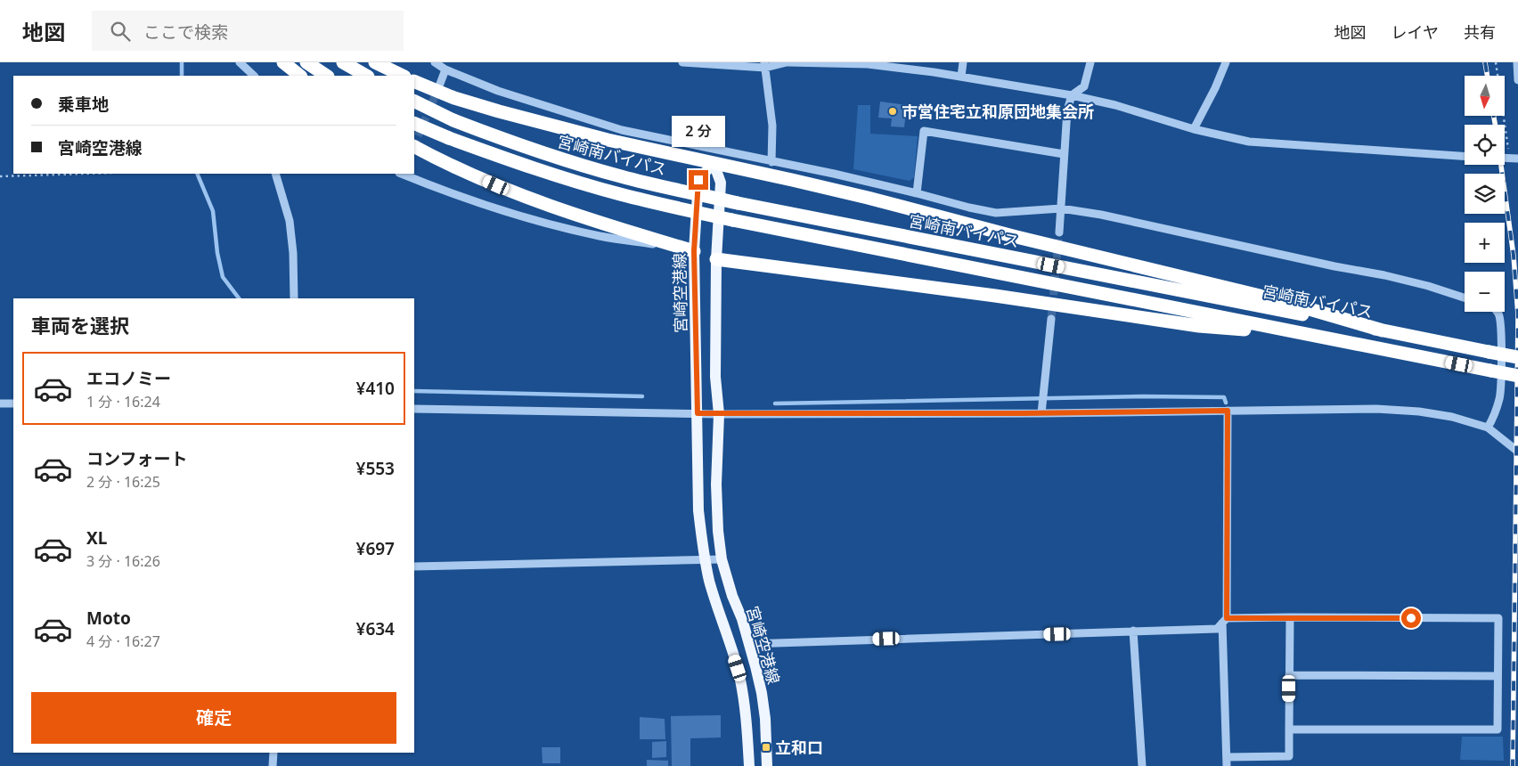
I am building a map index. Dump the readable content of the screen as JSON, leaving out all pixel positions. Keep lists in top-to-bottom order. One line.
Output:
{"streets":{"highway":["宮崎南バイパス"],"main road":["宮崎空港線"]},"places":{"other":["市営住宅立和原団地集会所"],"transit":["立和口"]},"north":"bottom","page":{"header":"地図","search":"ここで検索","nav":["地図","レイヤ","共有"],"map_buttons":["+","−"],"banner":["乗車地","宮崎空港線"],"bubble":"2 分","heading":"車両を選択","list":[{"name":"エコノミー","note":"1 分 · 16:24","value":"¥410"},{"name":"コンフォート","note":"2 分 · 16:25","value":"¥553"},{"name":"XL","note":"3 分 · 16:26","value":"¥697"},{"name":"Moto","note":"4 分 · 16:27","value":"¥634"}],"buttons":"確定"}}
